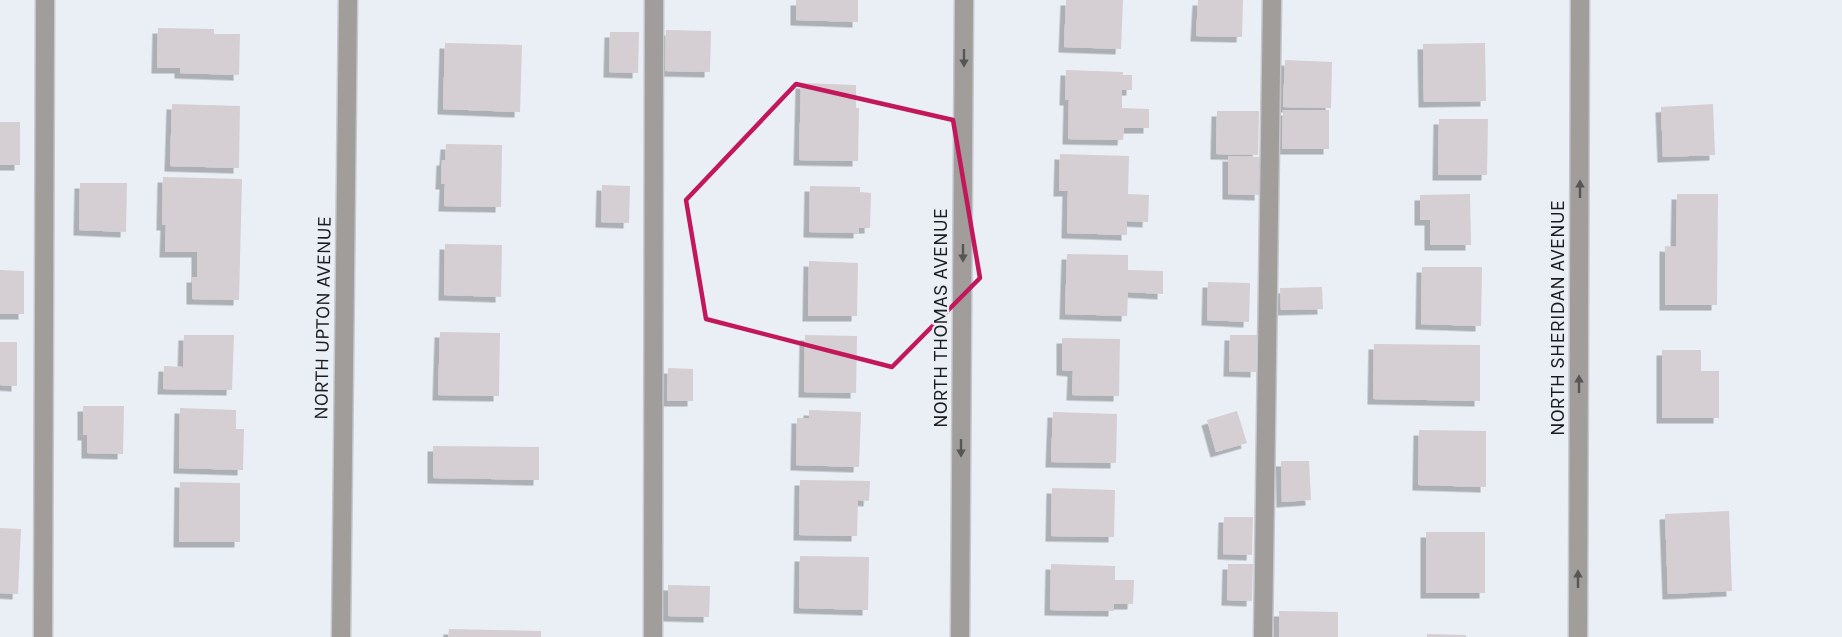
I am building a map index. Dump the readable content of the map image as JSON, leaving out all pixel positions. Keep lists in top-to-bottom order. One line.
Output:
{"streets":{"street":["NORTH UPTON AVENUE","NORTH THOMAS AVENUE","NORTH SHERIDAN AVENUE"]},"one_way":["NORTH THOMAS AVENUE","NORTH SHERIDAN AVENUE"]}
